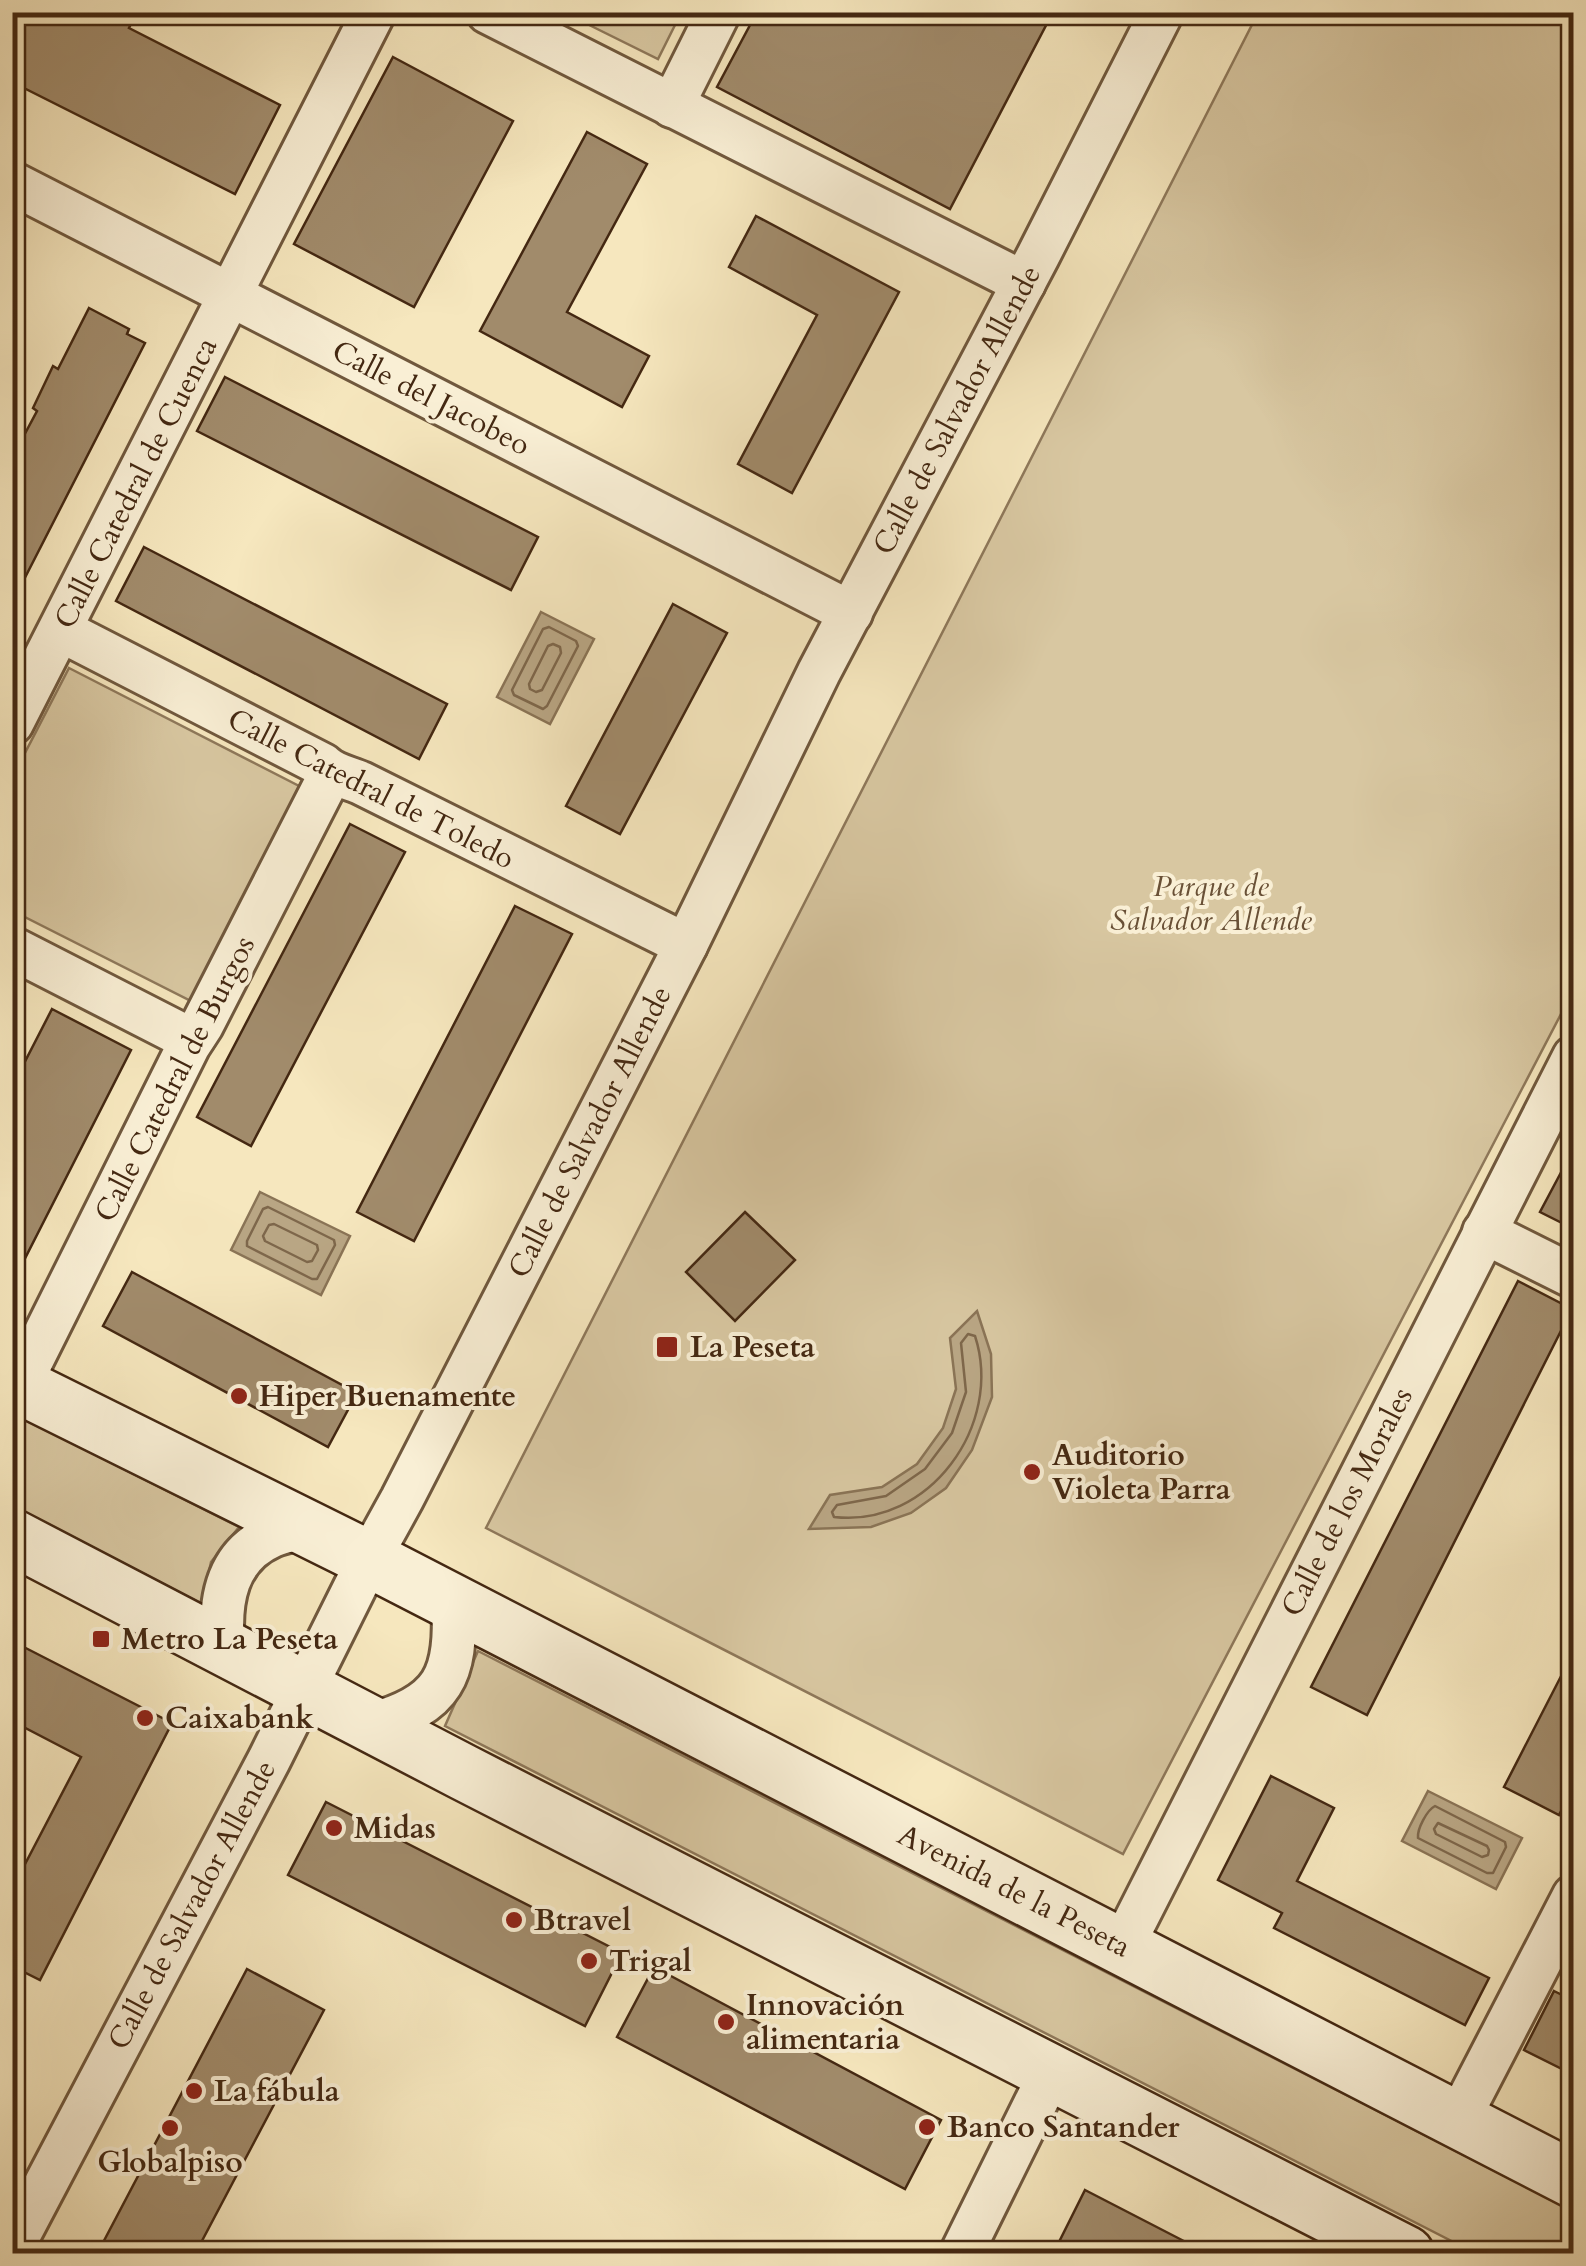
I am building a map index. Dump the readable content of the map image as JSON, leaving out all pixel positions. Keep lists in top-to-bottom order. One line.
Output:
{"streets":{"street":["Calle del Jacobeo","Calle de Salvador Allende","Calle Catedral de Cuenca","Calle Catedral de Toledo","Calle Catedral de Burgos","Calle de los Morales","Avenida de la Peseta"]},"crossings":[["Calle del Jacobeo","Calle de Salvador Allende"],["Calle del Jacobeo","Calle Catedral de Cuenca"],["Calle de Salvador Allende","Calle Catedral de Toledo"],["Calle de Salvador Allende","Avenida de la Peseta"],["Calle Catedral de Cuenca","Calle Catedral de Toledo"],["Calle Catedral de Toledo","Calle Catedral de Burgos"],["Calle Catedral de Burgos","Avenida de la Peseta"],["Calle de los Morales","Avenida de la Peseta"]],"parks":["Parque de Salvador Allende"],"places":{"transit":["La Peseta","Metro La Peseta"],"other":["Hiper Buenamente","Auditorio Violeta Parra","Caixabank","Midas","Btravel","Trigal","Innovación alimentaria","La fábula","Banco Santander","Globalpiso"]}}
